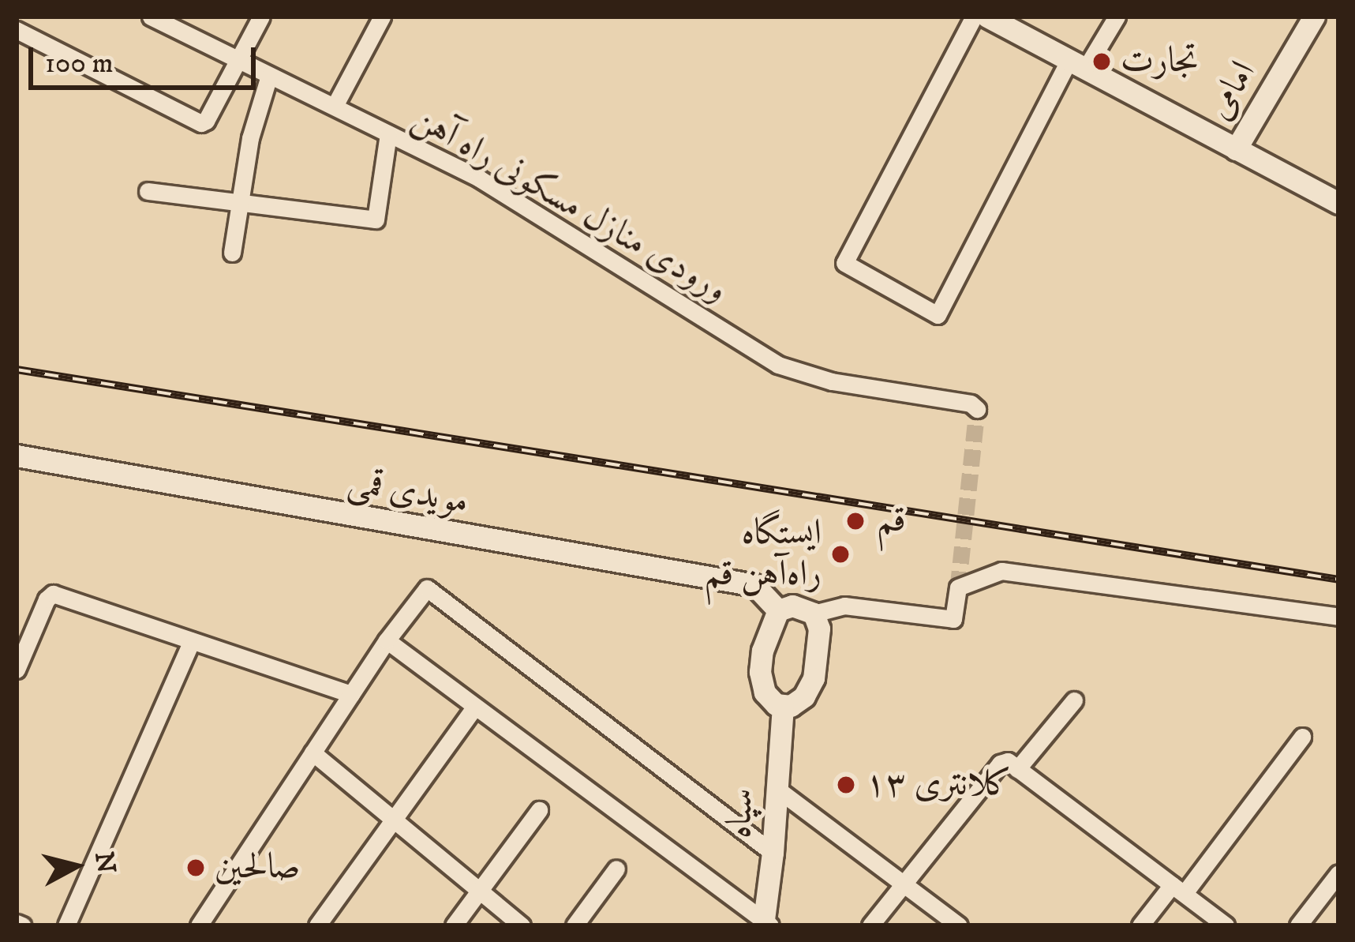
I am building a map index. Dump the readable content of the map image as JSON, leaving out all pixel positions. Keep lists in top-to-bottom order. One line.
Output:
{"streets":{"street":["امامی","ورودی منازل مسکونی راه آهن","مویدی قمی","سپاه"]},"places":["تجارت","قم","ایستگاه راه‌آهن قم","کلانتری ۱۳","صالحین"],"scale_bar":"100 m","north":"right"}
